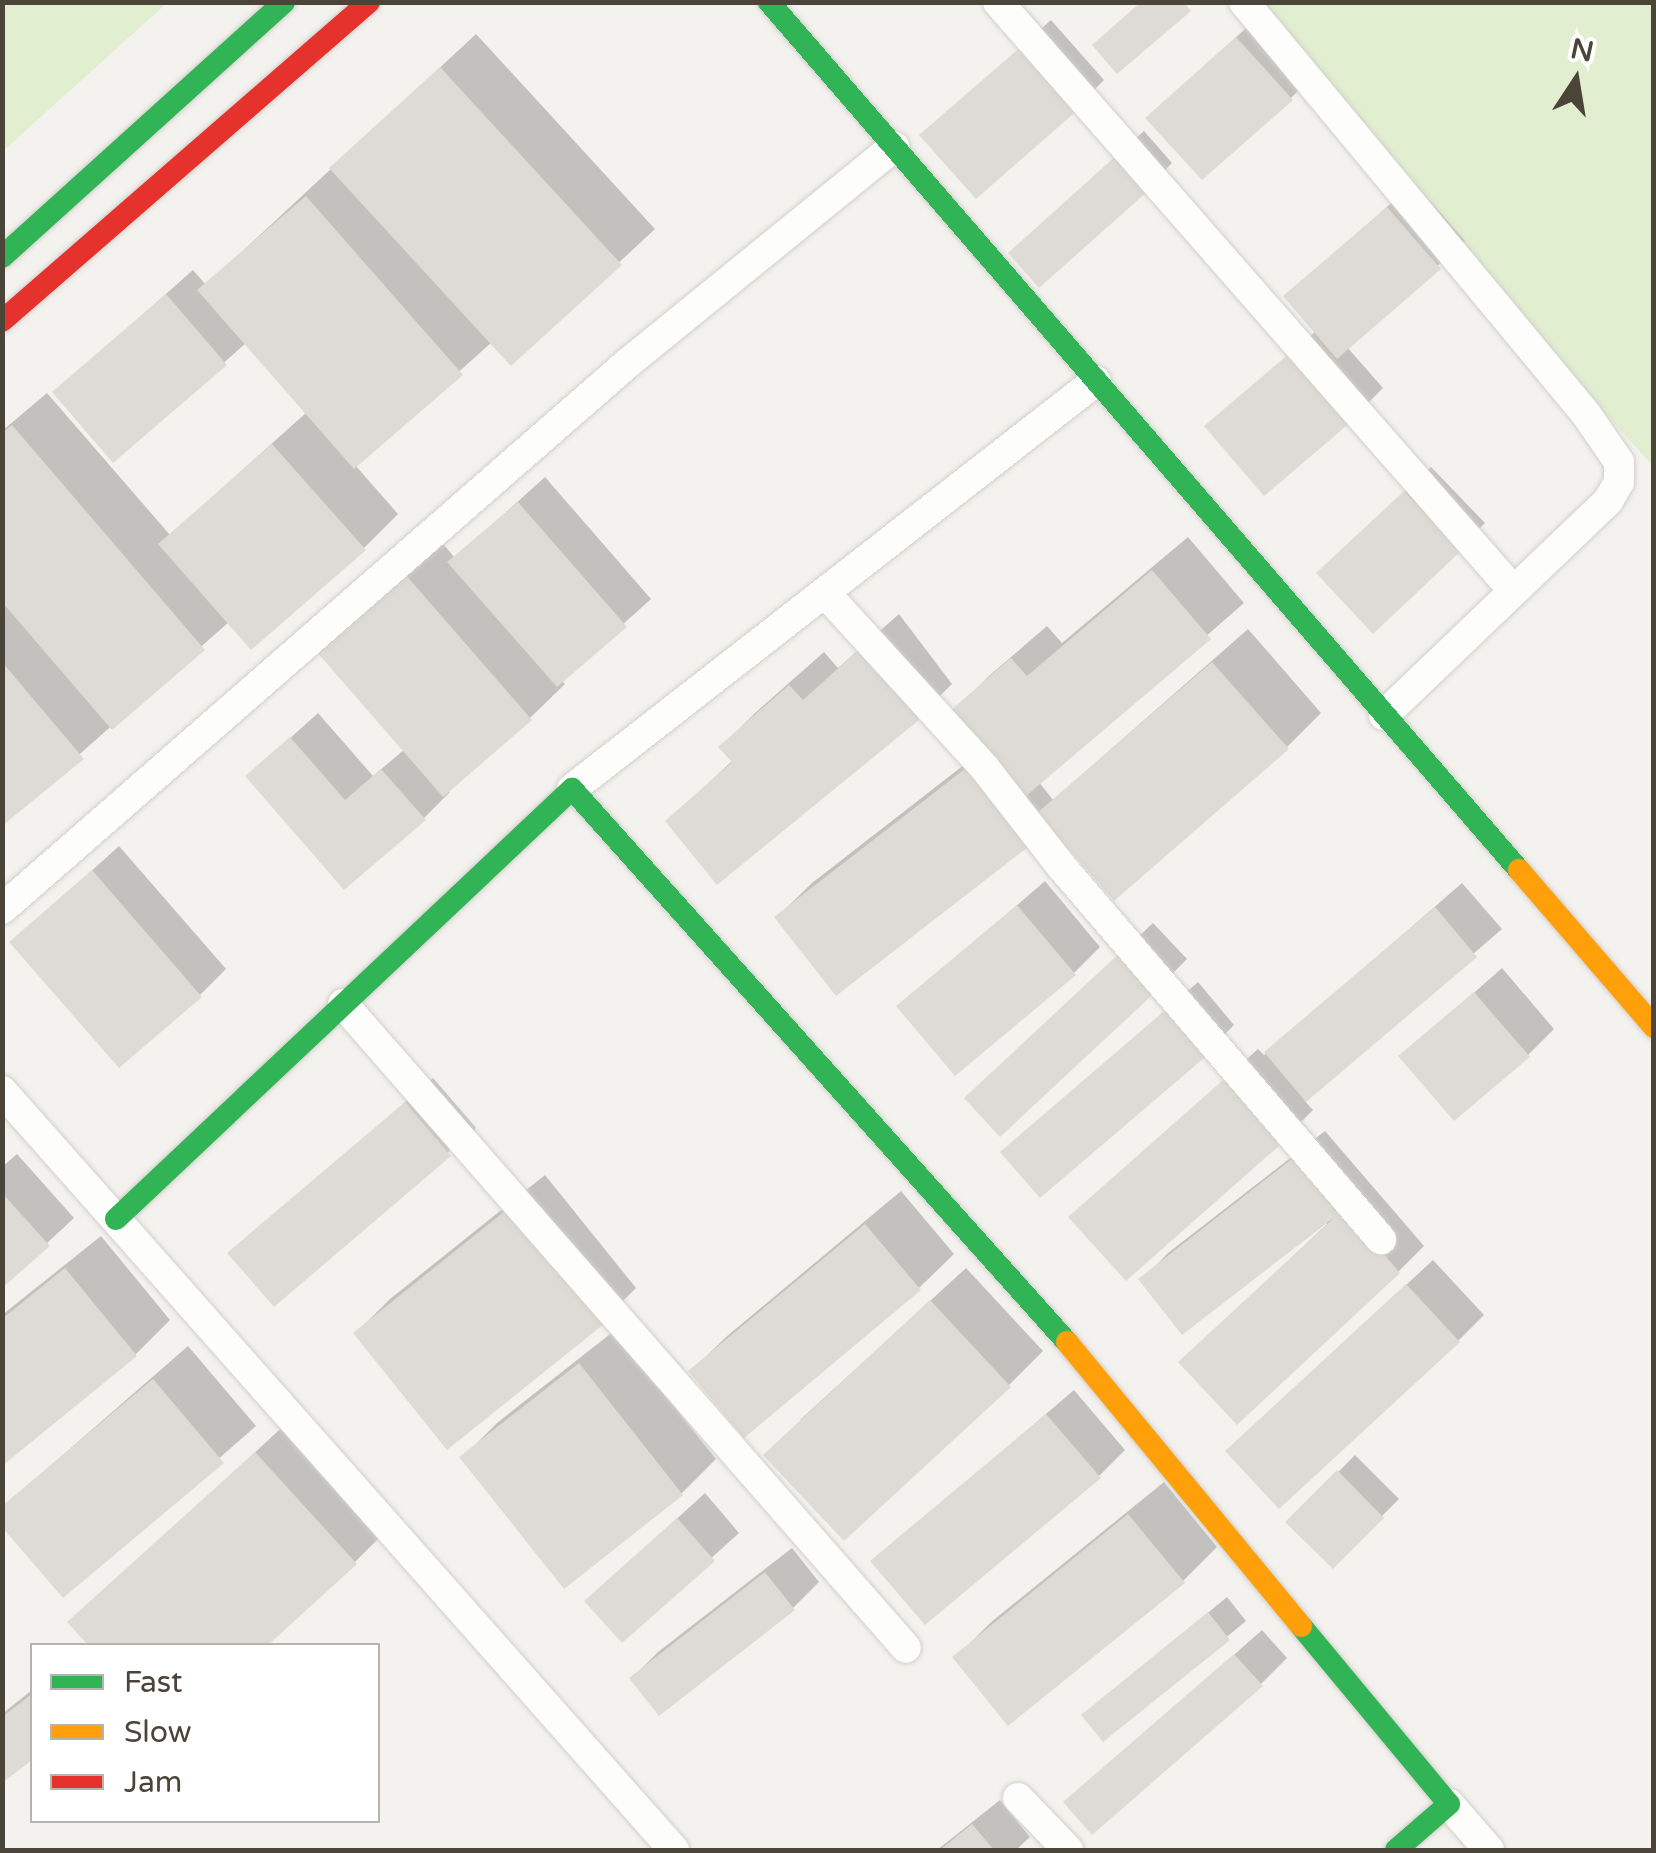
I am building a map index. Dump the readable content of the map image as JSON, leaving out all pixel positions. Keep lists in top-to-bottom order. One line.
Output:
{"legend":["Fast","Slow","Jam"],"north":"top"}
